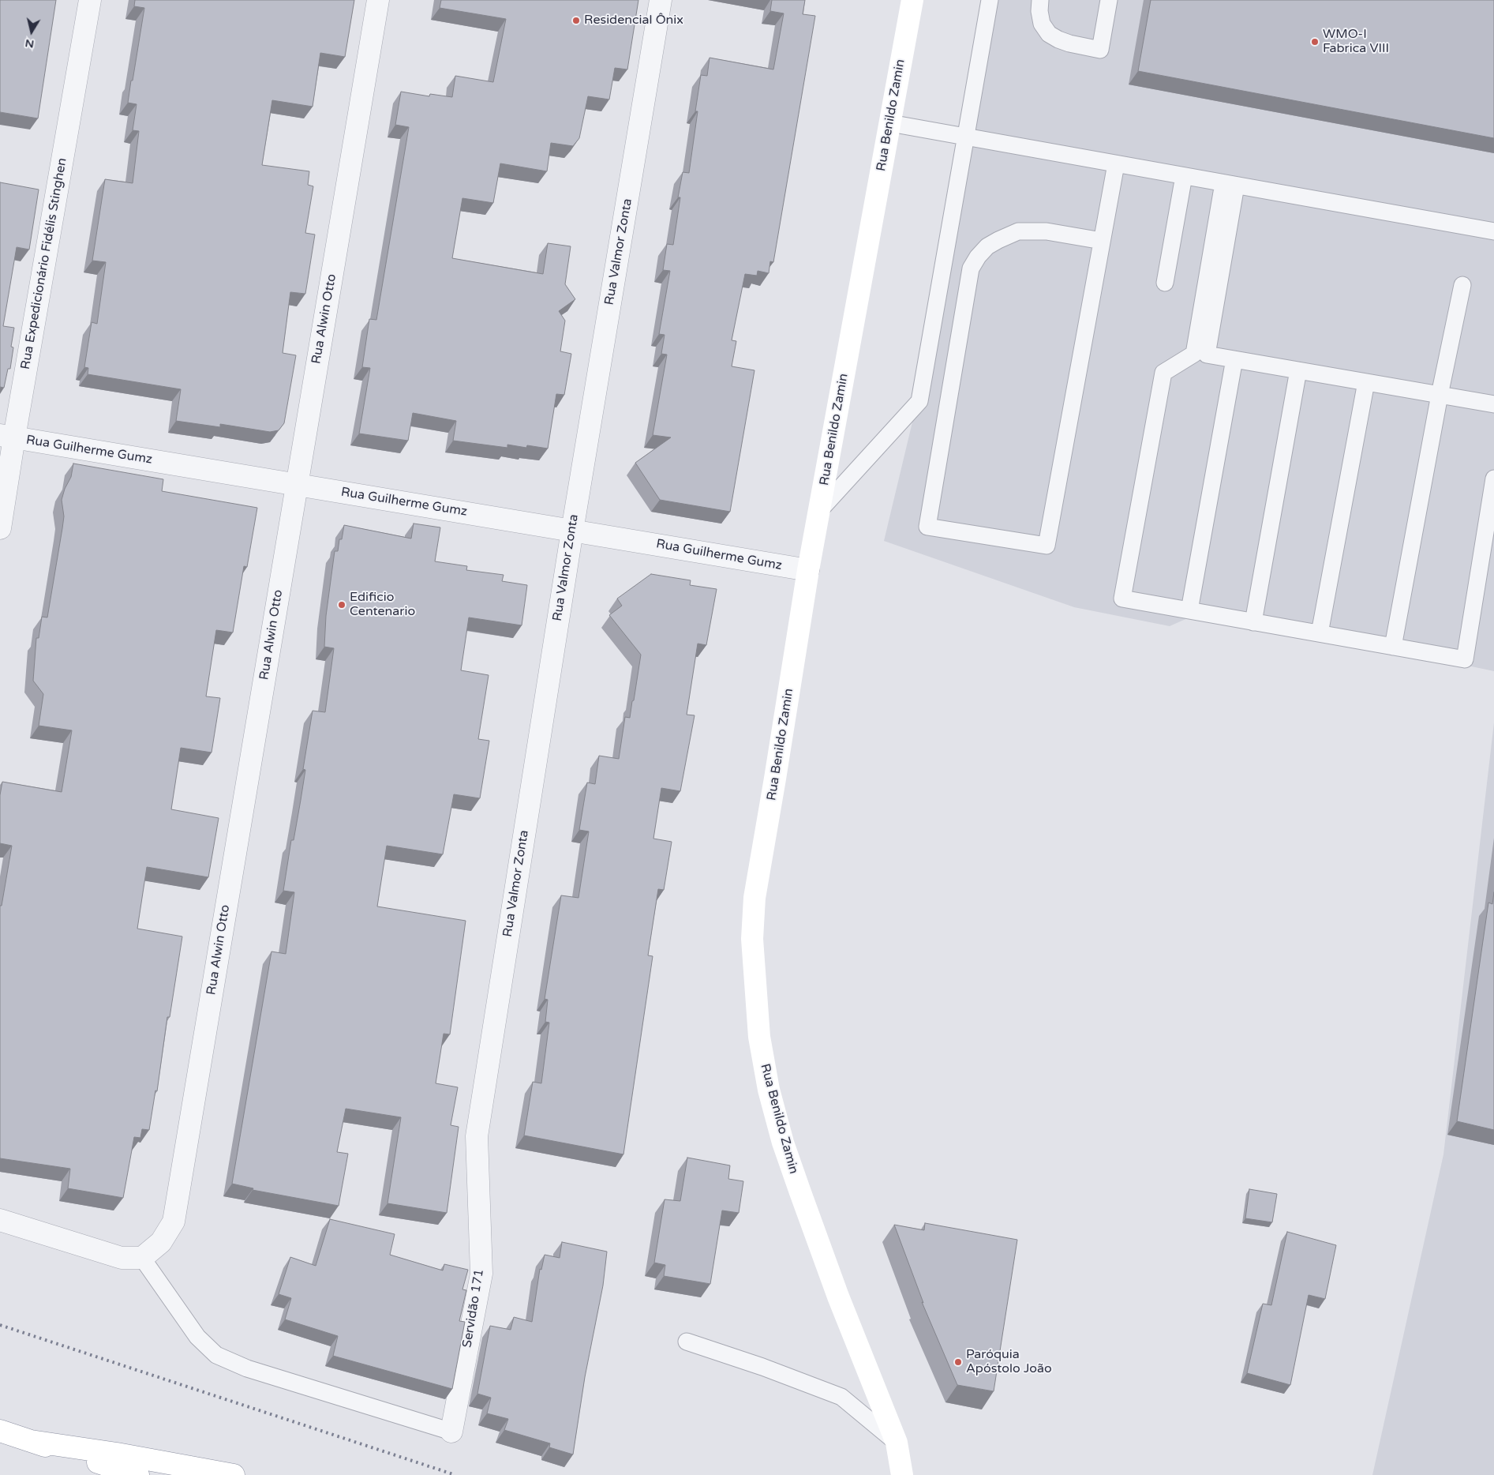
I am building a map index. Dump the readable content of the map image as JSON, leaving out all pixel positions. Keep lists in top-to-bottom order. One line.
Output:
{"streets":{"main road":["Rua Benildo Zamin"],"street":["Rua Valmor Zonta","Rua Expedicionário Fidélis Stinghen","Rua Alwin Otto","Rua Guilherme Gumz","Servidão 171"]},"crossings":[["Rua Benildo Zamin","Rua Guilherme Gumz"],["Rua Valmor Zonta","Rua Guilherme Gumz"],["Rua Valmor Zonta","Servidão 171"],["Rua Expedicionário Fidélis Stinghen","Rua Guilherme Gumz"],["Rua Alwin Otto","Rua Guilherme Gumz"]],"places":["Residencial Ônix","WMO-I Fabrica VIII","Edificio Centenario","Paróquia Apóstolo João"],"north":"bottom"}
